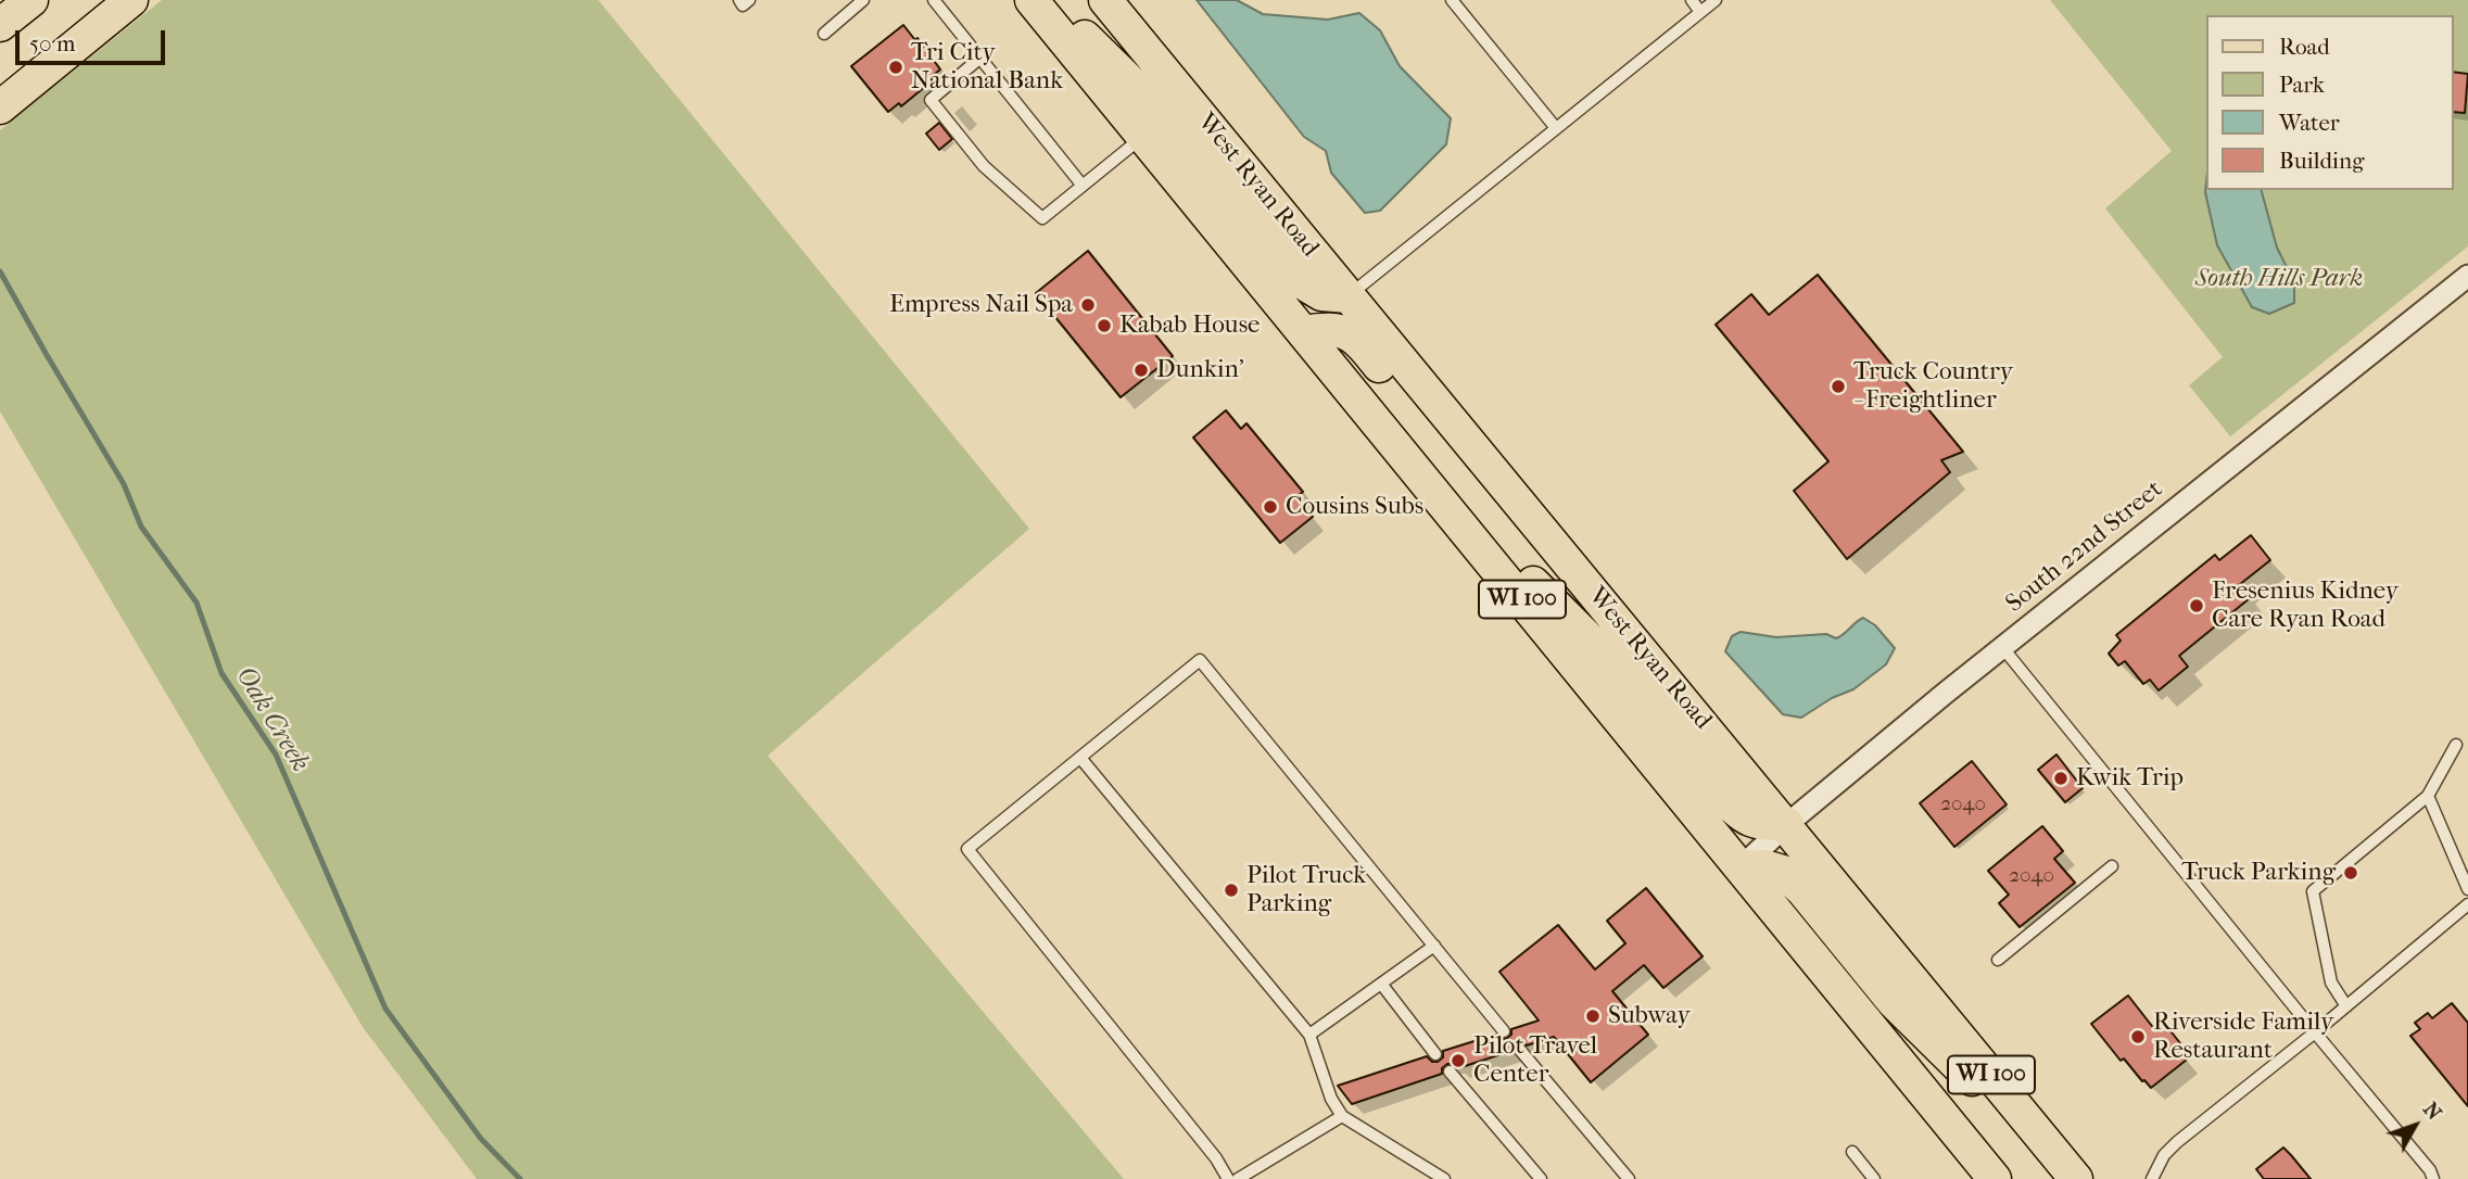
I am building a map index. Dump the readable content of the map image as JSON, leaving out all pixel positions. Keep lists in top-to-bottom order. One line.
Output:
{"streets":{"main road":["West Ryan Road","WI 100"],"street":["South 22nd Street"]},"crossings":[["West Ryan Road","South 22nd Street"]],"water":["Oak Creek"],"parks":["South Hills Park"],"places":["Tri City National Bank","Empress Nail Spa","Kabab House","Dunkin'","Truck Country - Freightliner","Cousins Subs","Fresenius Kidney Care Ryan Road","Kwik Trip","Truck Parking","Pilot Truck Parking","Subway","Riverside Family Restaurant","Pilot Travel Center"],"house_numbers":["2040","2040"],"legend":["Road","Park","Water","Building"],"scale_bar":"50 m","north":"top right"}
